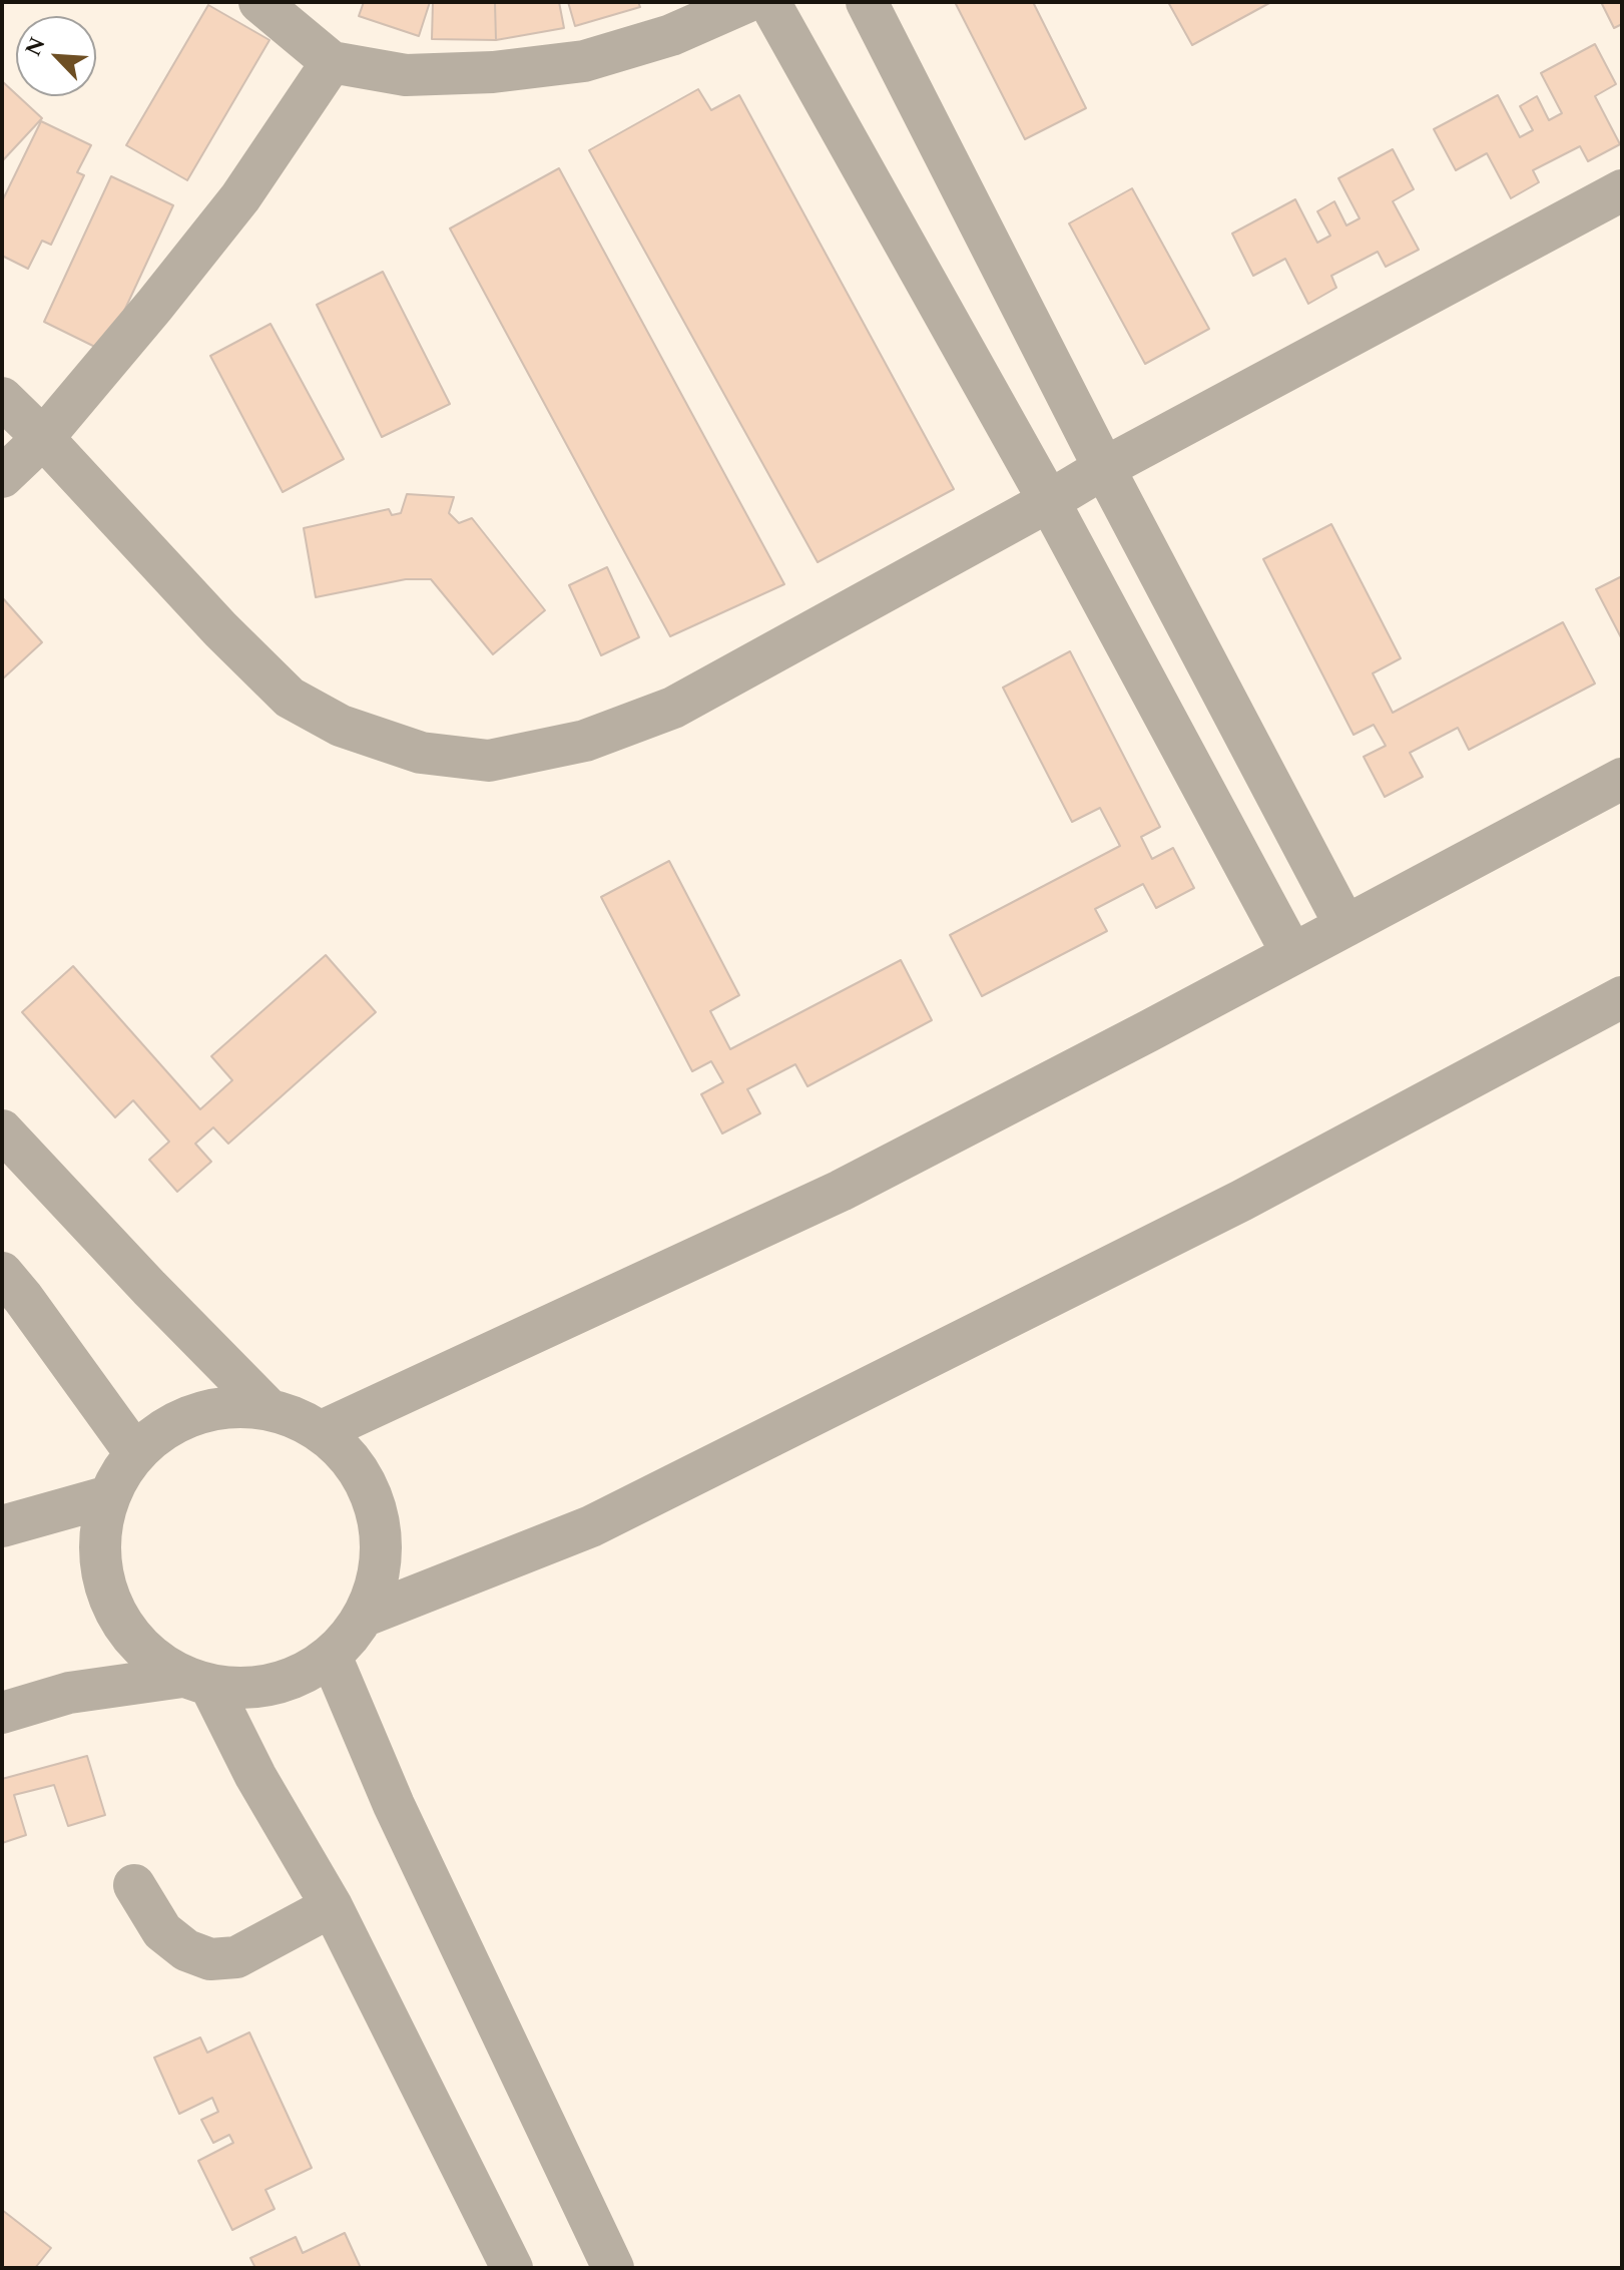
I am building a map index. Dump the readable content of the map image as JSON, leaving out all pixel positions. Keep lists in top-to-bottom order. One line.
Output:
{"north":"top left"}
